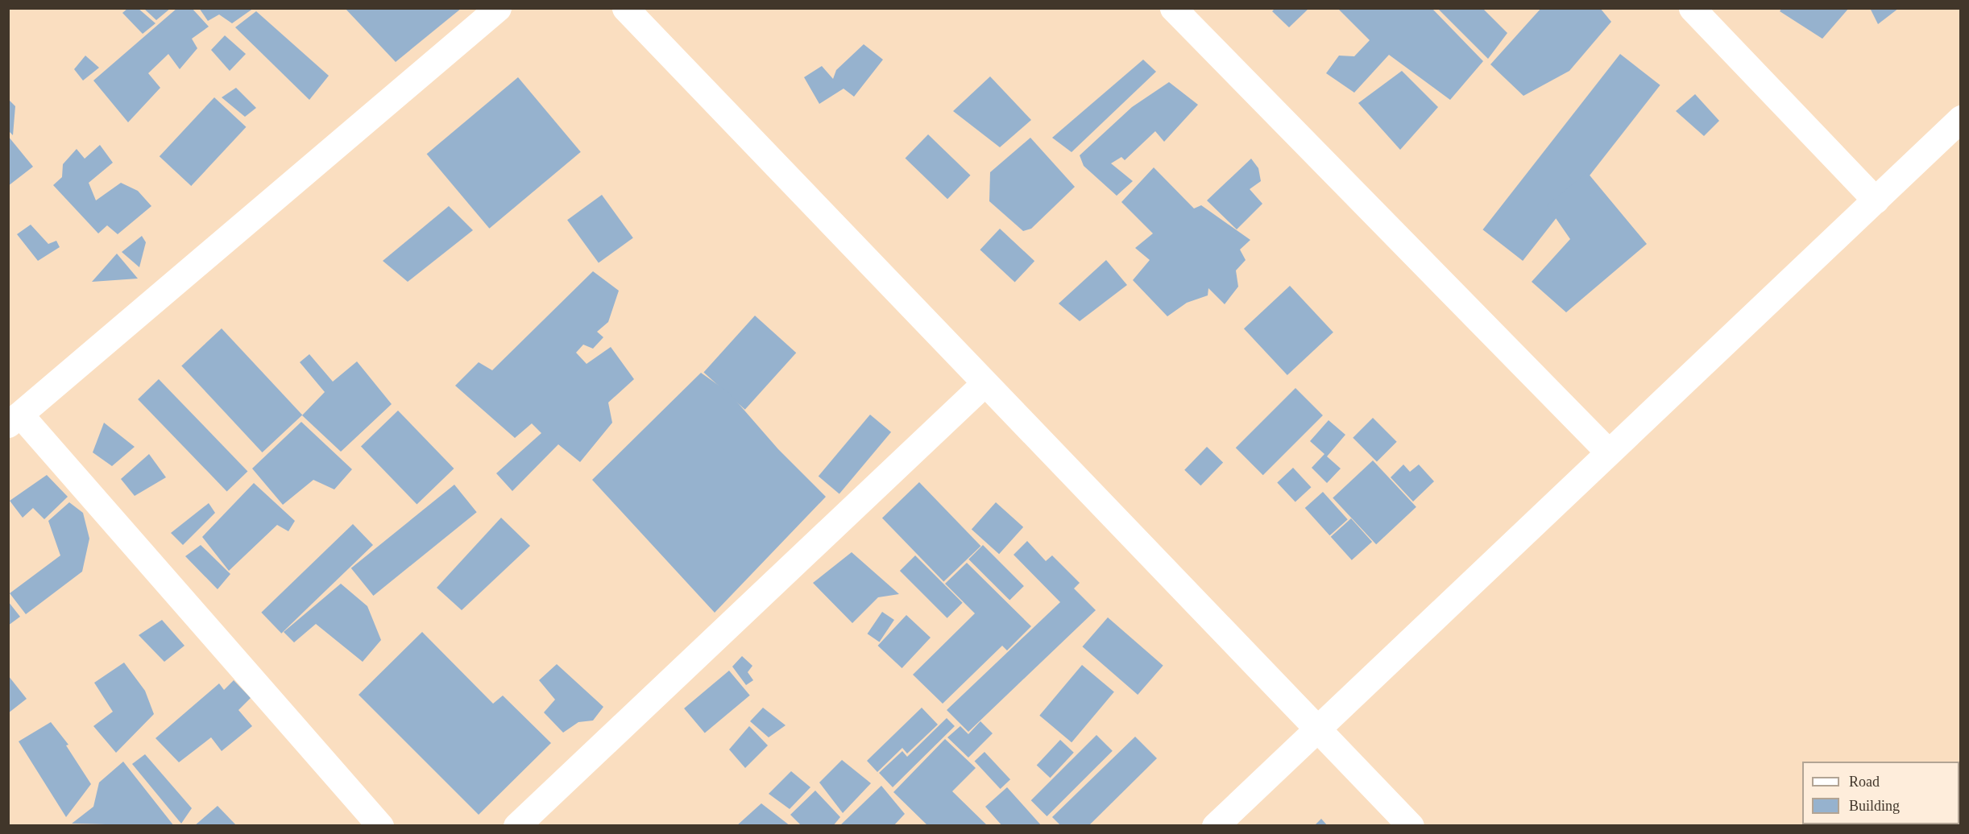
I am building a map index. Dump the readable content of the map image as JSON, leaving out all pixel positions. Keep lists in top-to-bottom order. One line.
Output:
{"legend":["Road","Building"]}
